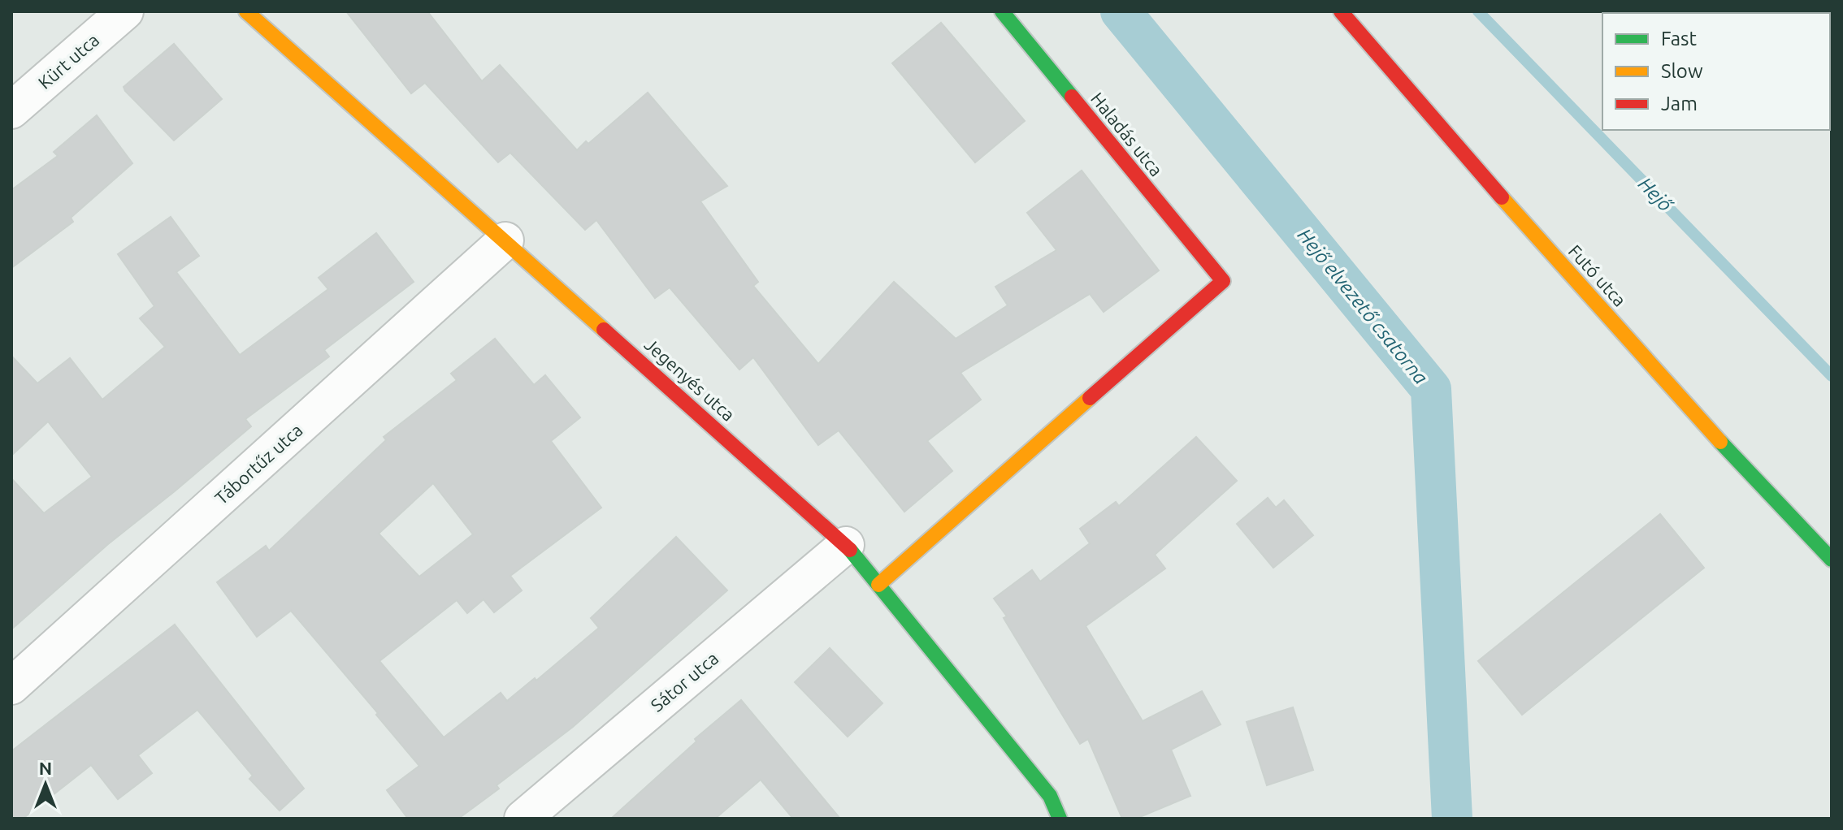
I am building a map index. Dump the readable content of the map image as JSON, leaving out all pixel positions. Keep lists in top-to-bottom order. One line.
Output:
{"streets":{"street":["Kürt utca","Haladás utca","Futó utca","Jegenyés utca","Tábortűz utca","Sátor utca"]},"crossings":[["Haladás utca","Jegenyés utca"],["Jegenyés utca","Tábortűz utca"],["Jegenyés utca","Sátor utca"]],"water":["Hejő","Hejő elvezető csatorna"],"legend":["Fast","Slow","Jam"],"north":"top"}
